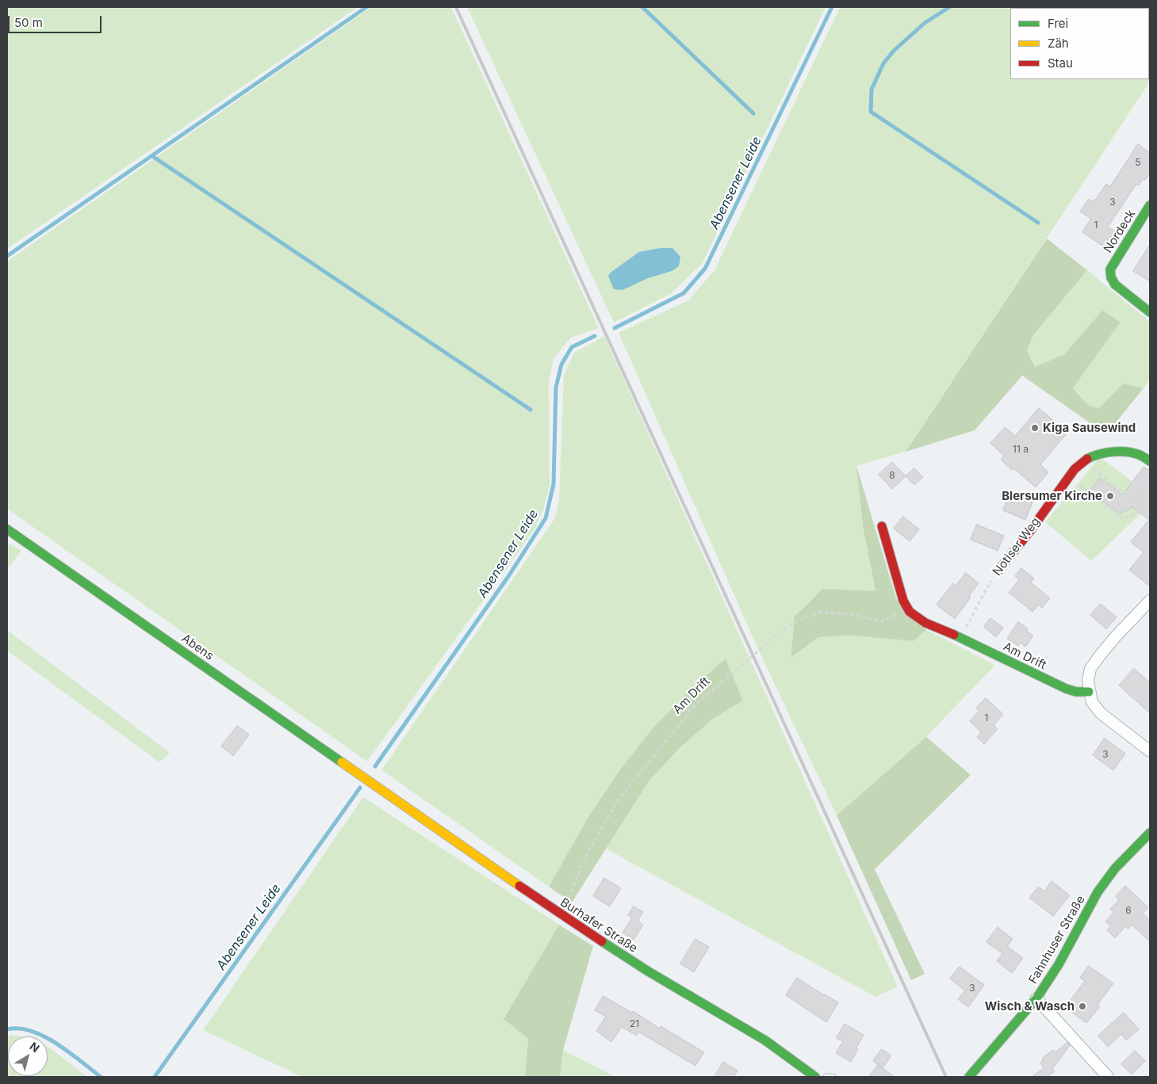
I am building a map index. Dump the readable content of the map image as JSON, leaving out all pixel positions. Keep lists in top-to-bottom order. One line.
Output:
{"streets":{"main road":["Nordeck","Notiser Weg","Abens","Am Drift","Burhafer Straße","Fahnhuser Straße"]},"crossings":[["Notiser Weg","Am Drift"],["Abens","Burhafer Straße"]],"water":["Abensener Leide"],"places":["Kiga Sausewind","Blersumer Kirche","Wisch & Wasch"],"house_numbers":["5","3","1","11 a","8","1","3","6","3","21"],"legend":["Frei","Zäh","Stau"],"scale_bar":"50 m","north":"top right"}
